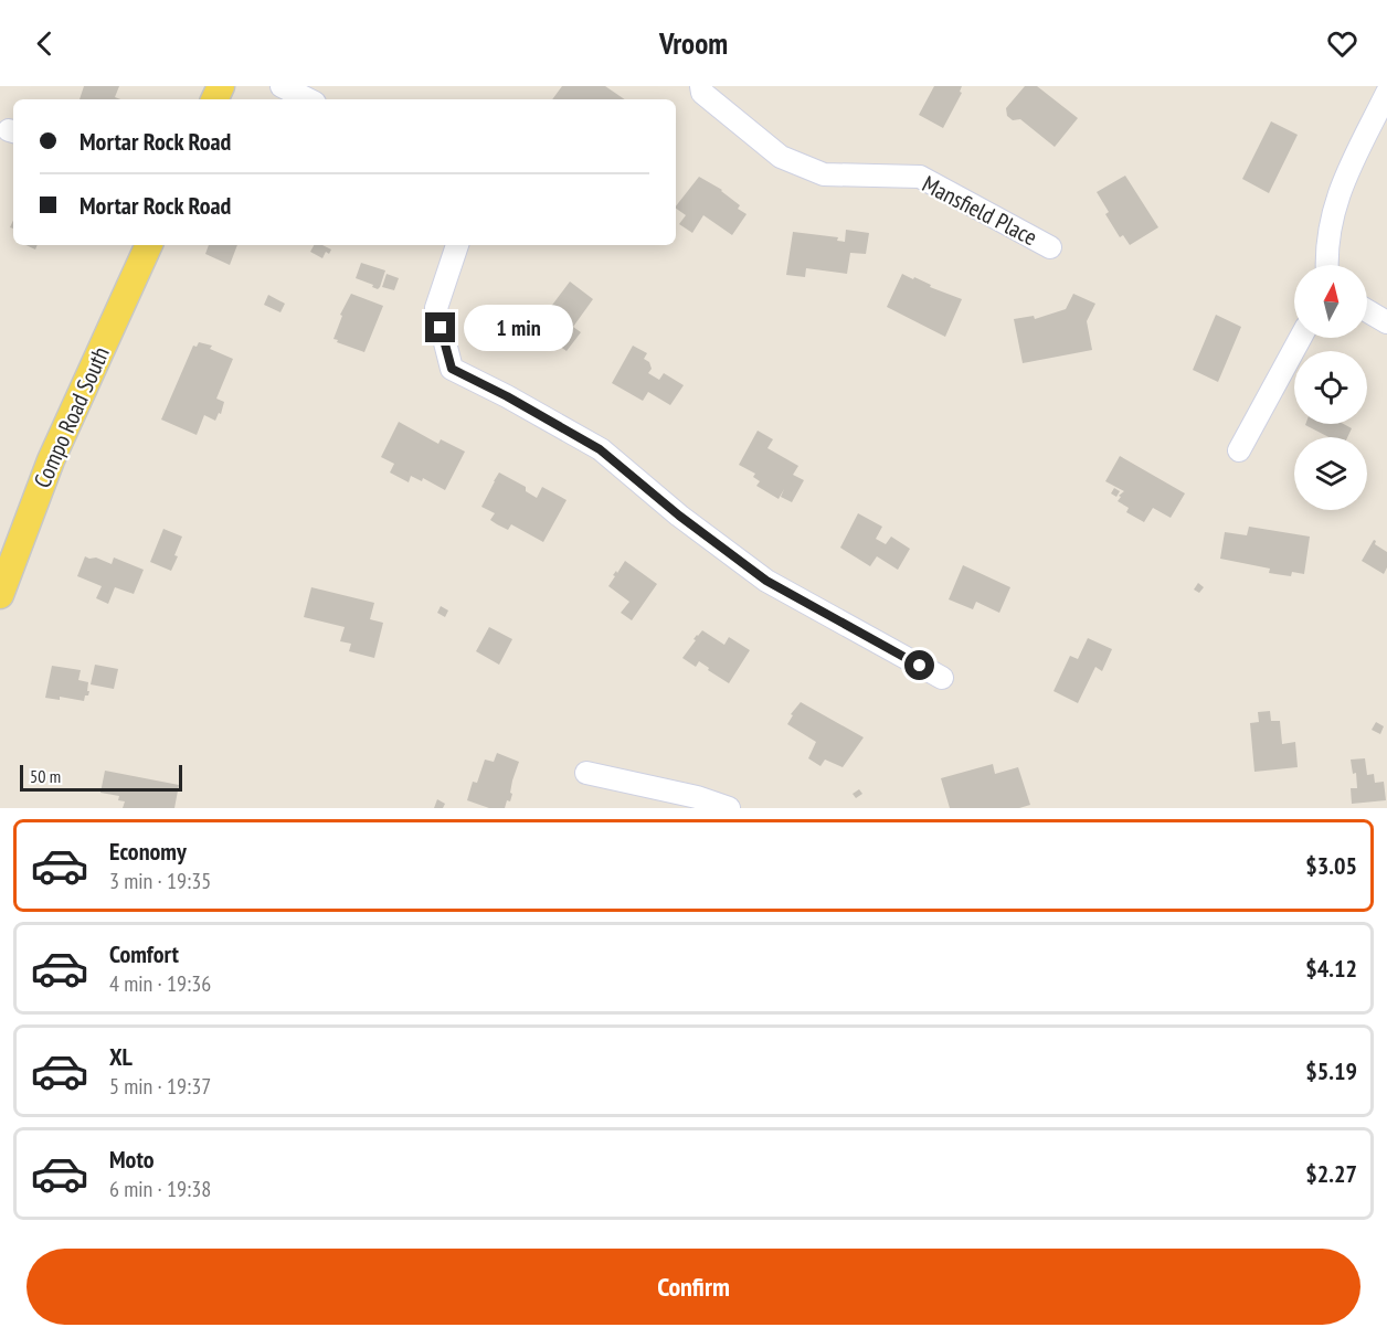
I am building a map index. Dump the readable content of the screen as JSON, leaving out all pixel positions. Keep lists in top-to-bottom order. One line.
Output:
{"streets":{"main road":["Compo Road South"],"street":["Mansfield Place"]},"scale_bar":"50 m","north":"top","page":{"header":"Vroom","banner":["Mortar Rock Road","Mortar Rock Road"],"bubble":"1 min","scale":"50 m","list":[{"name":"Economy","note":"3 min · 19:35","value":"$3.05"},{"name":"Comfort","note":"4 min · 19:36","value":"$4.12"},{"name":"XL","note":"5 min · 19:37","value":"$5.19"},{"name":"Moto","note":"6 min · 19:38","value":"$2.27"}],"buttons":"Confirm"}}
